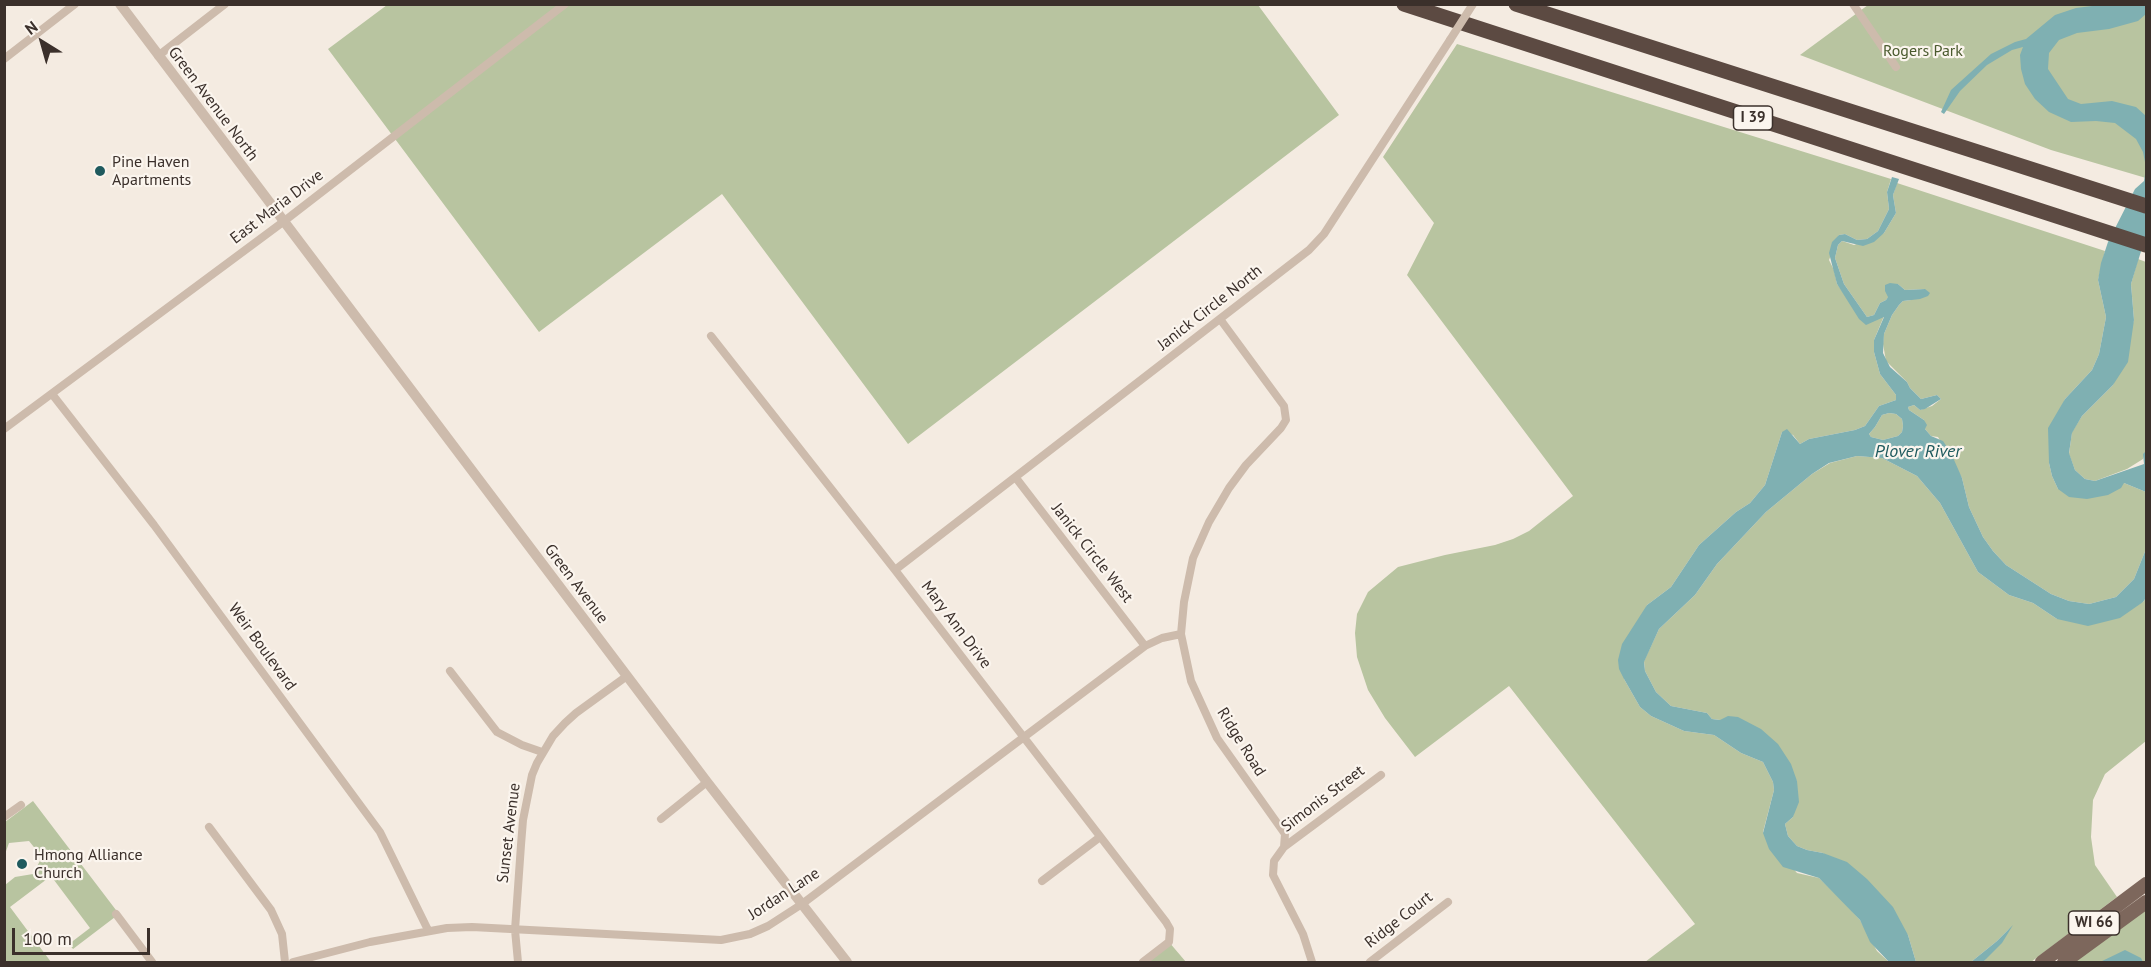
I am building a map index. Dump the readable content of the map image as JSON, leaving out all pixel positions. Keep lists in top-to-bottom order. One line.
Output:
{"streets":{"highway":["I 39"],"main road":["WI 66"],"street":["Green Avenue North","East Maria Drive","Janick Circle North","Janick Circle West","Green Avenue","Mary Ann Drive","Weir Boulevard","Ridge Road","Simonis Street","Sunset Avenue","Jordan Lane","Ridge Court"]},"crossings":[["Green Avenue North","East Maria Drive"],["Green Avenue North","Green Avenue"],["East Maria Drive","Green Avenue"],["East Maria Drive","Weir Boulevard"],["Janick Circle North","Janick Circle West"],["Janick Circle North","Mary Ann Drive"],["Janick Circle North","Ridge Road"],["Janick Circle West","Jordan Lane"],["Green Avenue","Sunset Avenue"],["Green Avenue","Jordan Lane"],["Mary Ann Drive","Jordan Lane"],["Weir Boulevard","Jordan Lane"],["Ridge Road","Simonis Street"],["Ridge Road","Jordan Lane"],["Sunset Avenue","Jordan Lane"]],"water":["Plover River"],"parks":["Rogers Park"],"places":["Pine Haven Apartments","Hmong Alliance Church"],"scale_bar":"100 m","north":"top left"}
